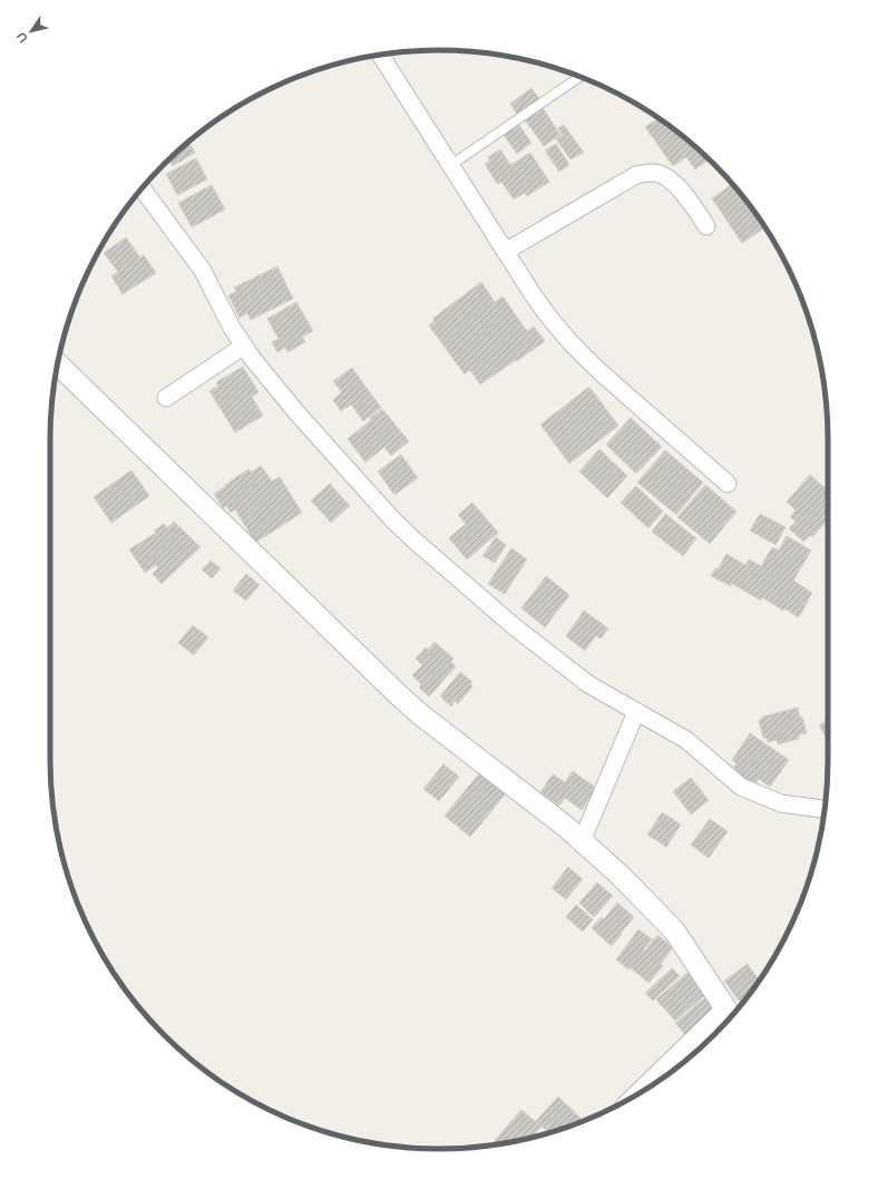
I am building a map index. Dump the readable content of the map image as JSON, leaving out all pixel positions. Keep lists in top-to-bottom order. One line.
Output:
{"north":"bottom left"}
